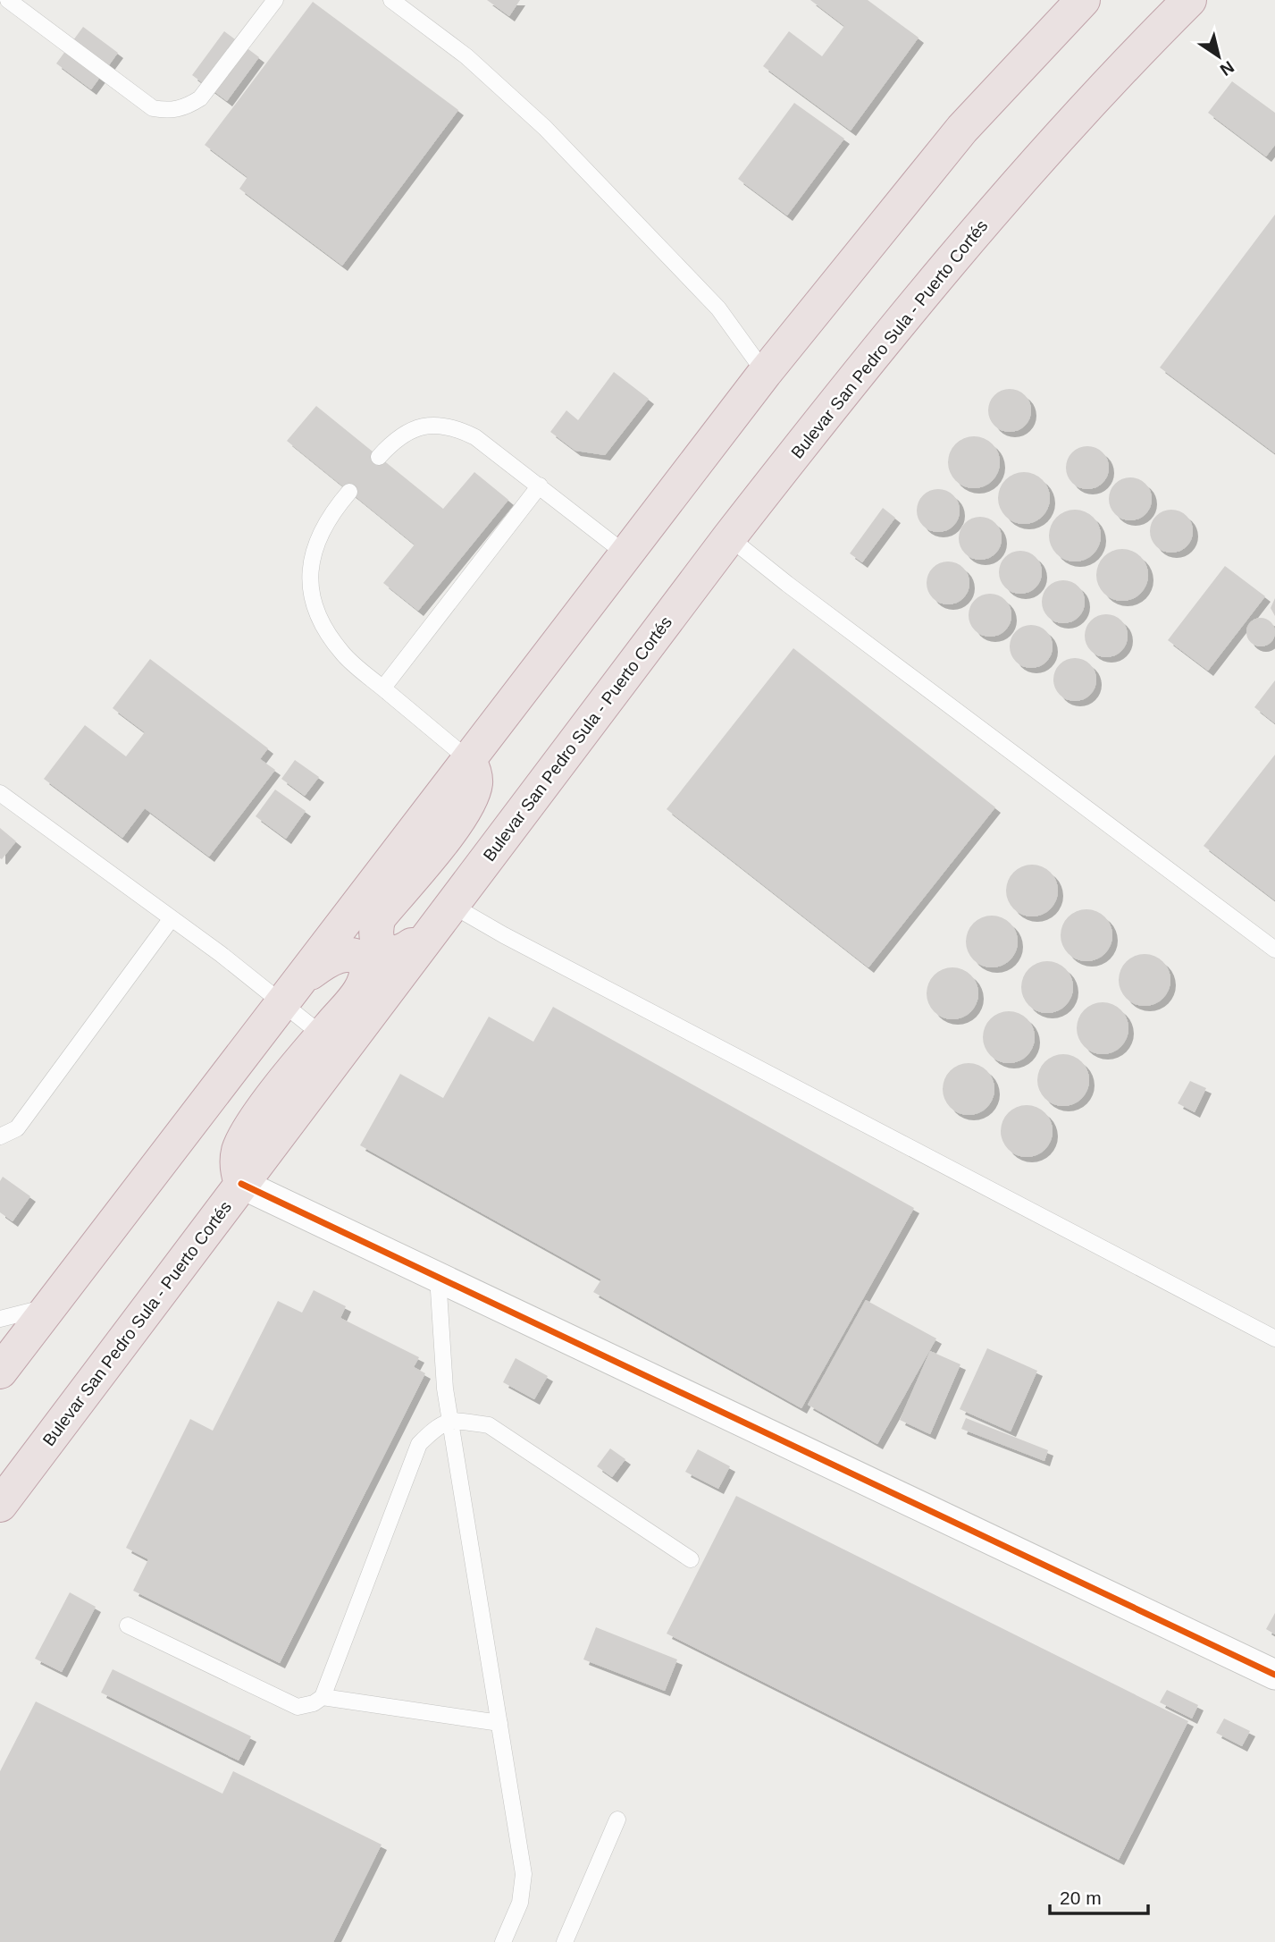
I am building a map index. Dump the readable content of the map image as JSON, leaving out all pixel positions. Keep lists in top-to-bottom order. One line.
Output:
{"streets":{"highway":["Bulevar San Pedro Sula - Puerto Cortés"]},"scale_bar":"20 m","north":"bottom right"}
